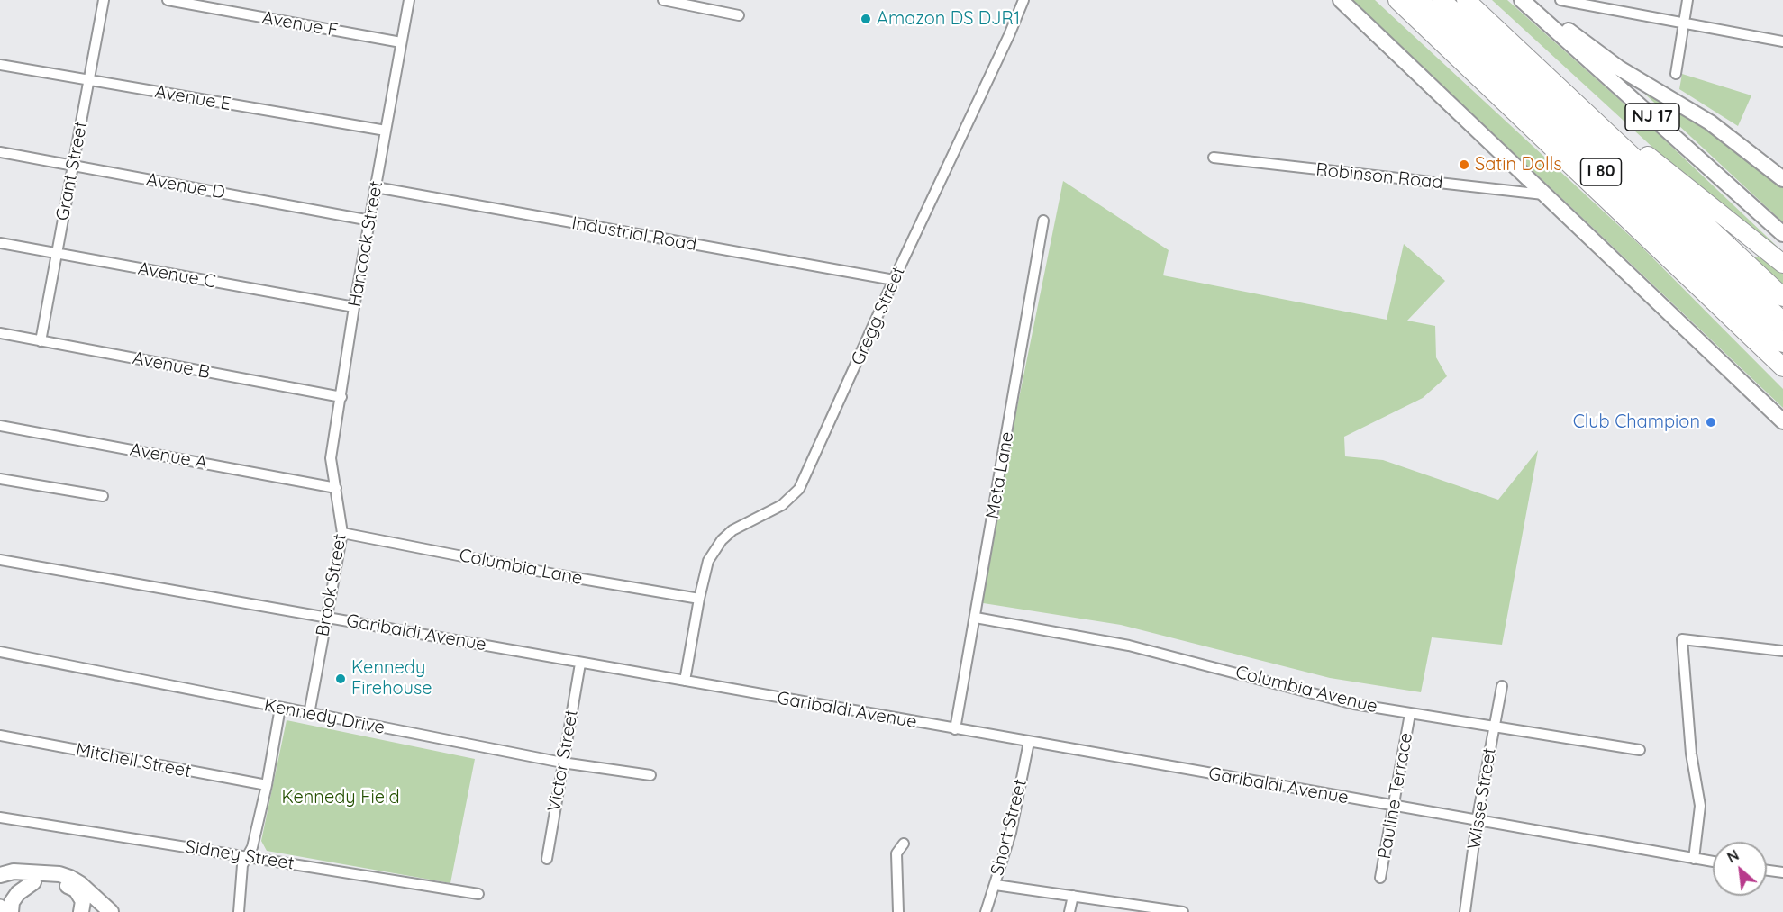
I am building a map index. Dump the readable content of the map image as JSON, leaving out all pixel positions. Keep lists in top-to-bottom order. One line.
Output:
{"streets":{"highway":["NJ 17","I 80"],"street":["Avenue F","Avenue E","Grant Street","Robinson Road","Avenue D","Industrial Road","Hancock Street","Avenue C","Gregg Street","Avenue B","Avenue A","Meta Lane","Columbia Lane","Brook Street","Garibaldi Avenue","Columbia Avenue","Kennedy Drive","Mitchell Street","Victor Street","Pauline Terrace","Wisse Street","Short Street","Sidney Street"]},"crossings":[["Avenue F","Hancock Street"],["Avenue E","Grant Street"],["Avenue E","Hancock Street"],["Grant Street","Avenue D"],["Grant Street","Avenue C"],["Grant Street","Avenue B"],["Avenue D","Hancock Street"],["Industrial Road","Hancock Street"],["Industrial Road","Gregg Street"],["Hancock Street","Avenue C"],["Hancock Street","Avenue B"],["Hancock Street","Avenue A"],["Hancock Street","Brook Street"],["Gregg Street","Columbia Lane"],["Gregg Street","Garibaldi Avenue"],["Avenue A","Brook Street"],["Meta Lane","Garibaldi Avenue"],["Meta Lane","Columbia Avenue"],["Columbia Lane","Brook Street"],["Brook Street","Garibaldi Avenue"],["Brook Street","Kennedy Drive"],["Garibaldi Avenue","Victor Street"],["Garibaldi Avenue","Pauline Terrace"],["Garibaldi Avenue","Wisse Street"],["Garibaldi Avenue","Short Street"],["Columbia Avenue","Pauline Terrace"],["Columbia Avenue","Wisse Street"],["Kennedy Drive","Victor Street"]],"parks":["Kennedy Field"],"places":["Amazon DS DJR1","Satin Dolls","Club Champion","Kennedy Firehouse"],"north":"top left"}
